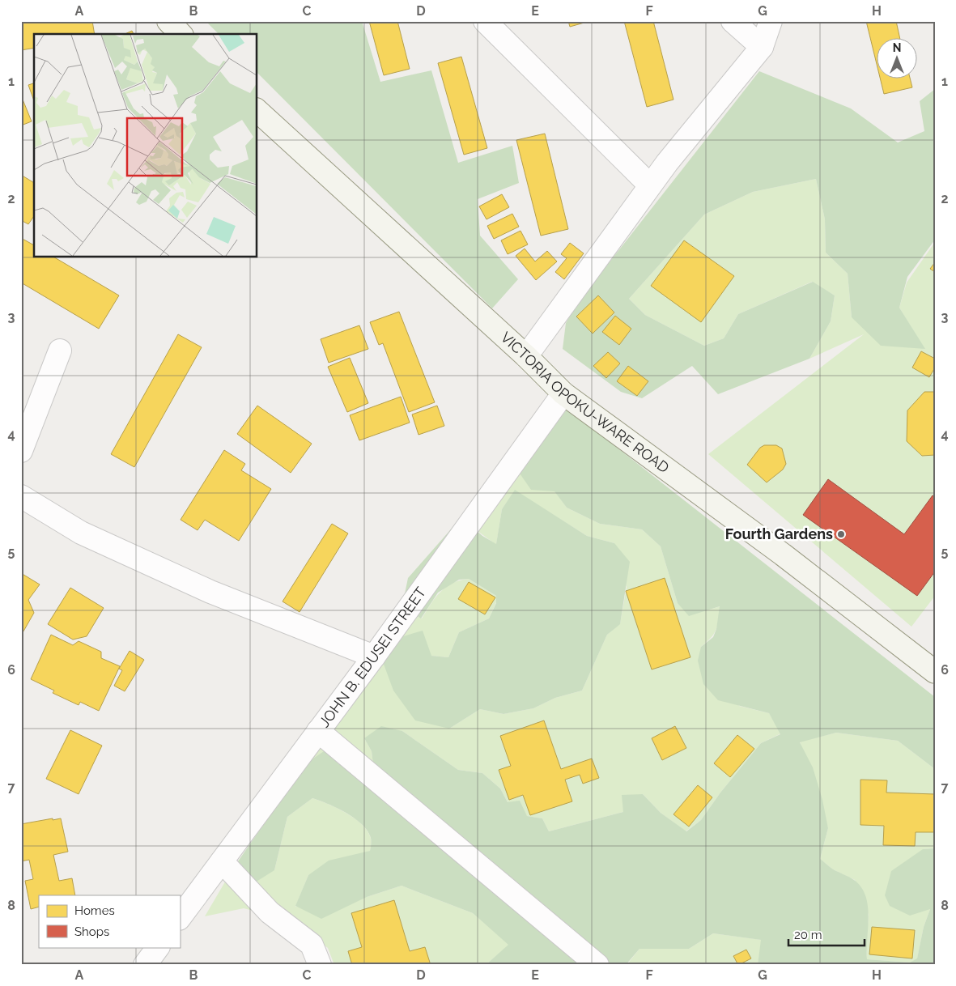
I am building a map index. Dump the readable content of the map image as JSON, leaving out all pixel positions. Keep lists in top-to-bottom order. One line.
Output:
{"streets":{"main road":["VICTORIA OPOKU-WARE ROAD"],"street":["JOHN B. EDUSEI STREET"]},"crossings":[["VICTORIA OPOKU-WARE ROAD","JOHN B. EDUSEI STREET"]],"places":["Fourth Gardens"],"legend":["Homes","Shops"],"scale_bar":"20 m","north":"top","grid":{"columns":["A","B","C","D","E","F","G","H"],"rows":["1","2","3","4","5","6","7","8"]}}
